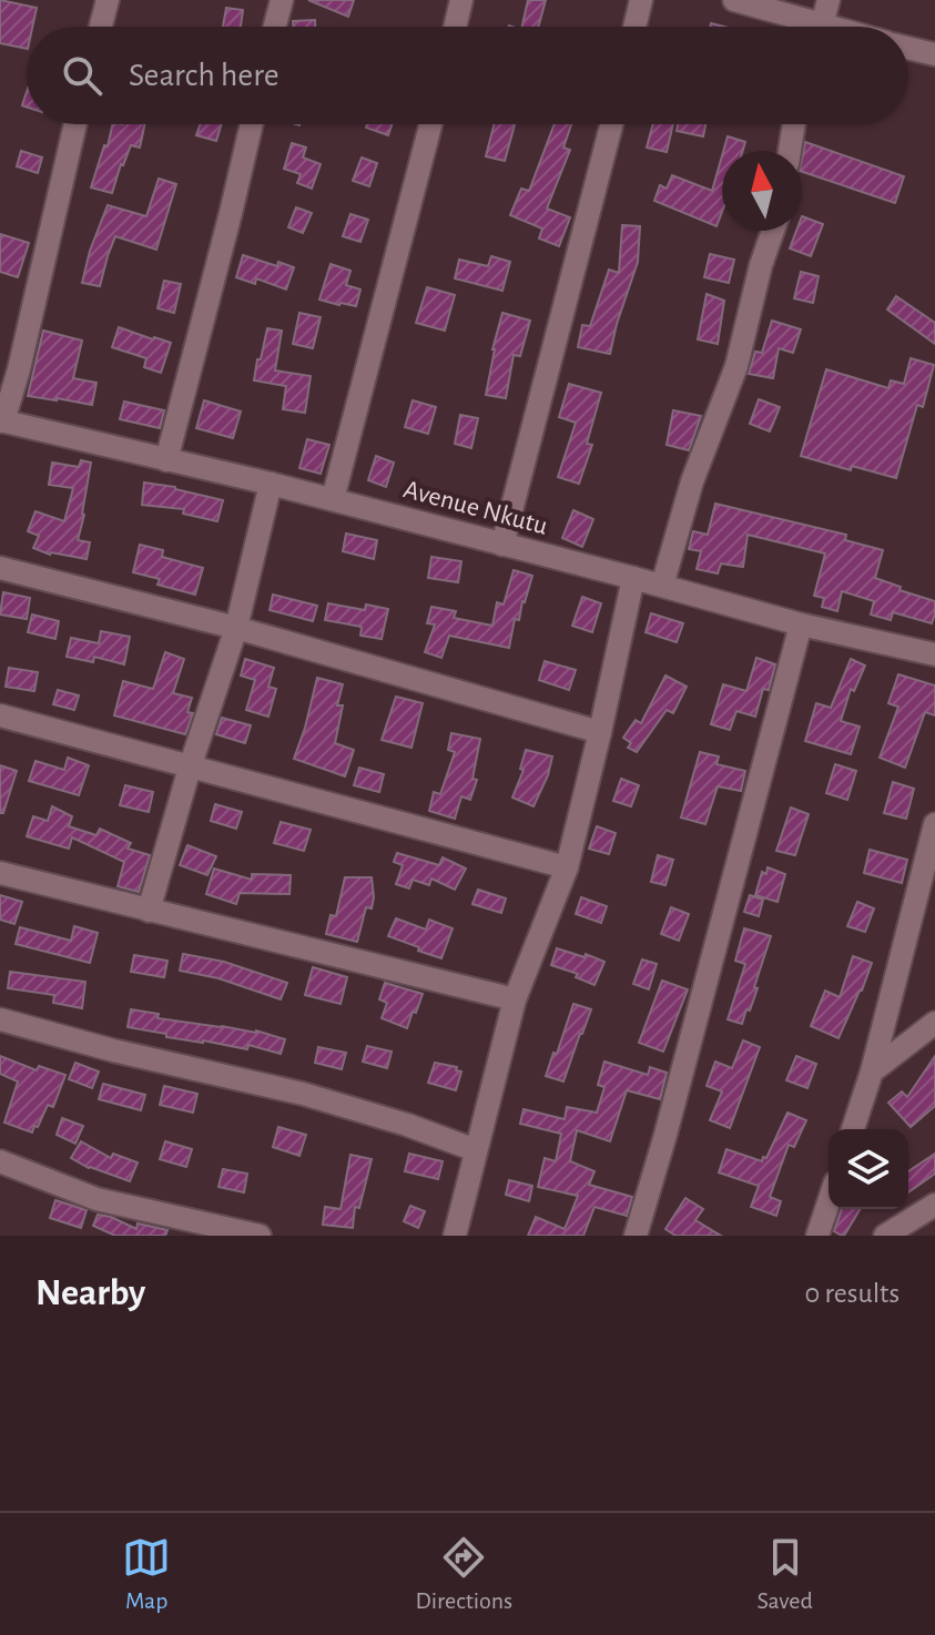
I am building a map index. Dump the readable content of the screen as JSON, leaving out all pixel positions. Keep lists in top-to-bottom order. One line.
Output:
{"streets":{"street":["Avenue Nkutu"]},"north":"top","page":{"search":"Search here","heading":["Nearby","0 results"],"nav":["Map","Directions","Saved"]}}
